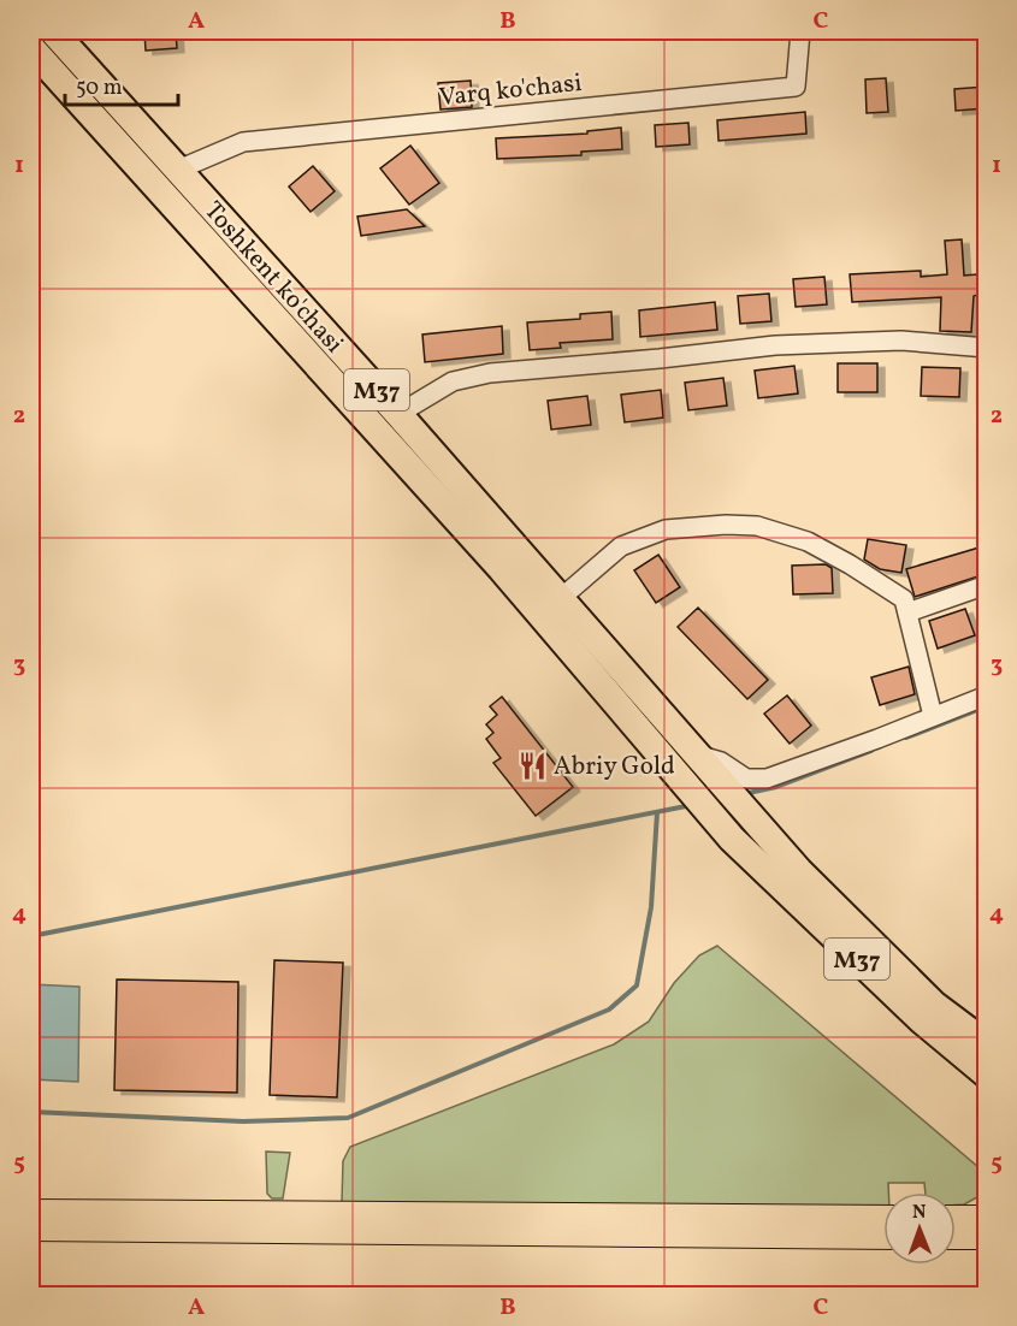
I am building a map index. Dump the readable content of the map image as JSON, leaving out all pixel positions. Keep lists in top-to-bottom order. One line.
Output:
{"streets":{"highway":["Toshkent ko'chasi","M37"],"street":["Varq ko'chasi"]},"crossings":[["Varq ko'chasi","Toshkent ko'chasi"],["Toshkent ko'chasi","M37"]],"places":{"restaurant":["Abriy Gold"]},"scale_bar":"50 m","north":"top","grid":{"columns":["A","B","C"],"rows":["1","2","3","4","5"]}}
